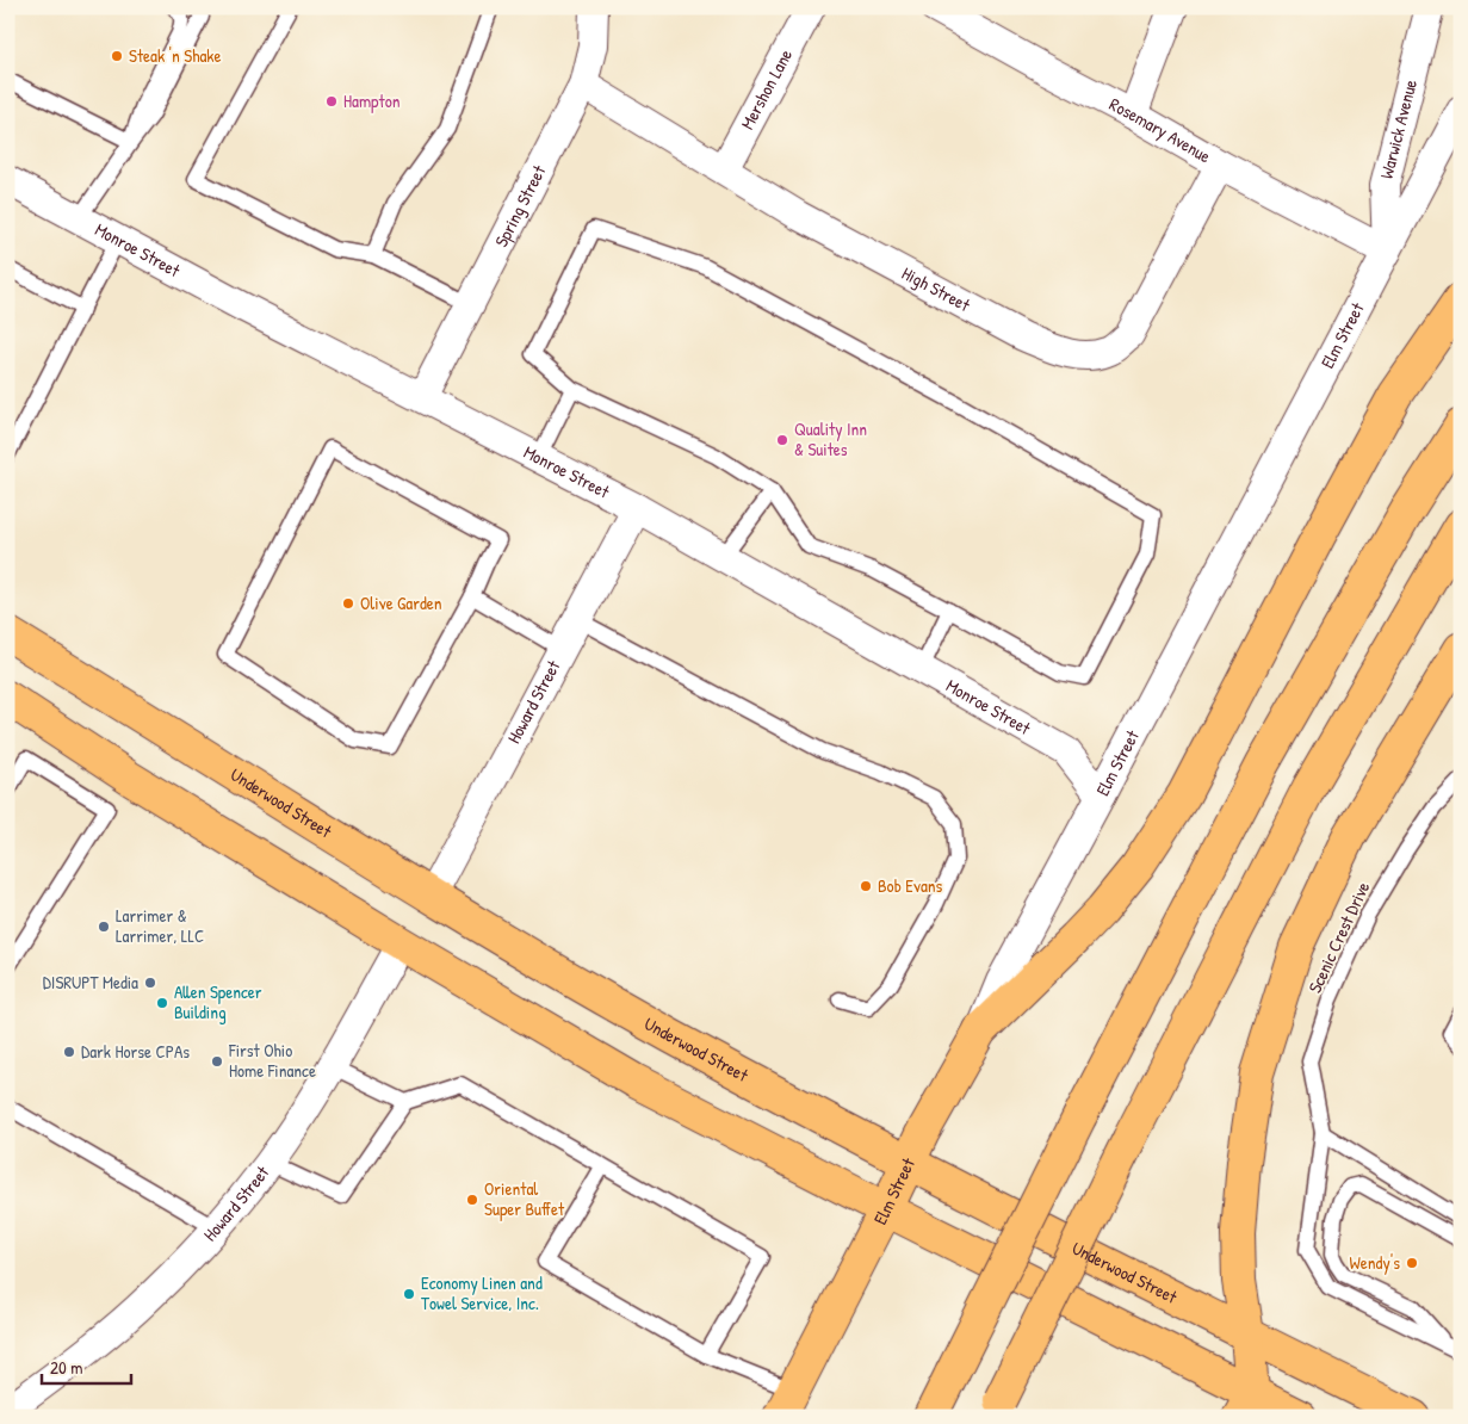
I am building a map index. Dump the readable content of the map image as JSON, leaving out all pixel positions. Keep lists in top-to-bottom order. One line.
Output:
{"streets":{"main road":["Elm Street","Underwood Street"],"street":["Mershon Lane","Warwick Avenue","Rosemary Avenue","Spring Street","Monroe Street","High Street","Howard Street"],"lane":["Scenic Crest Drive"]},"crossings":[["Mershon Lane","High Street"],["Warwick Avenue","Rosemary Avenue"],["Warwick Avenue","Elm Street"],["Rosemary Avenue","High Street"],["Rosemary Avenue","Elm Street"],["Spring Street","Monroe Street"],["Spring Street","High Street"],["Monroe Street","Elm Street"],["Monroe Street","Howard Street"],["Elm Street","Underwood Street"],["Howard Street","Underwood Street"]],"places":["Steak 'n Shake","Hampton","Quality Inn & Suites","Olive Garden","Bob Evans","Larrimer & Larrimer, LLC","DISRUPT Media","Allen Spencer Building","Dark Horse CPAs","First Ohio Home Finance","Oriental Super Buffet","Wendy's","Economy Linen and Towel Service, Inc."],"scale_bar":"20 m"}
